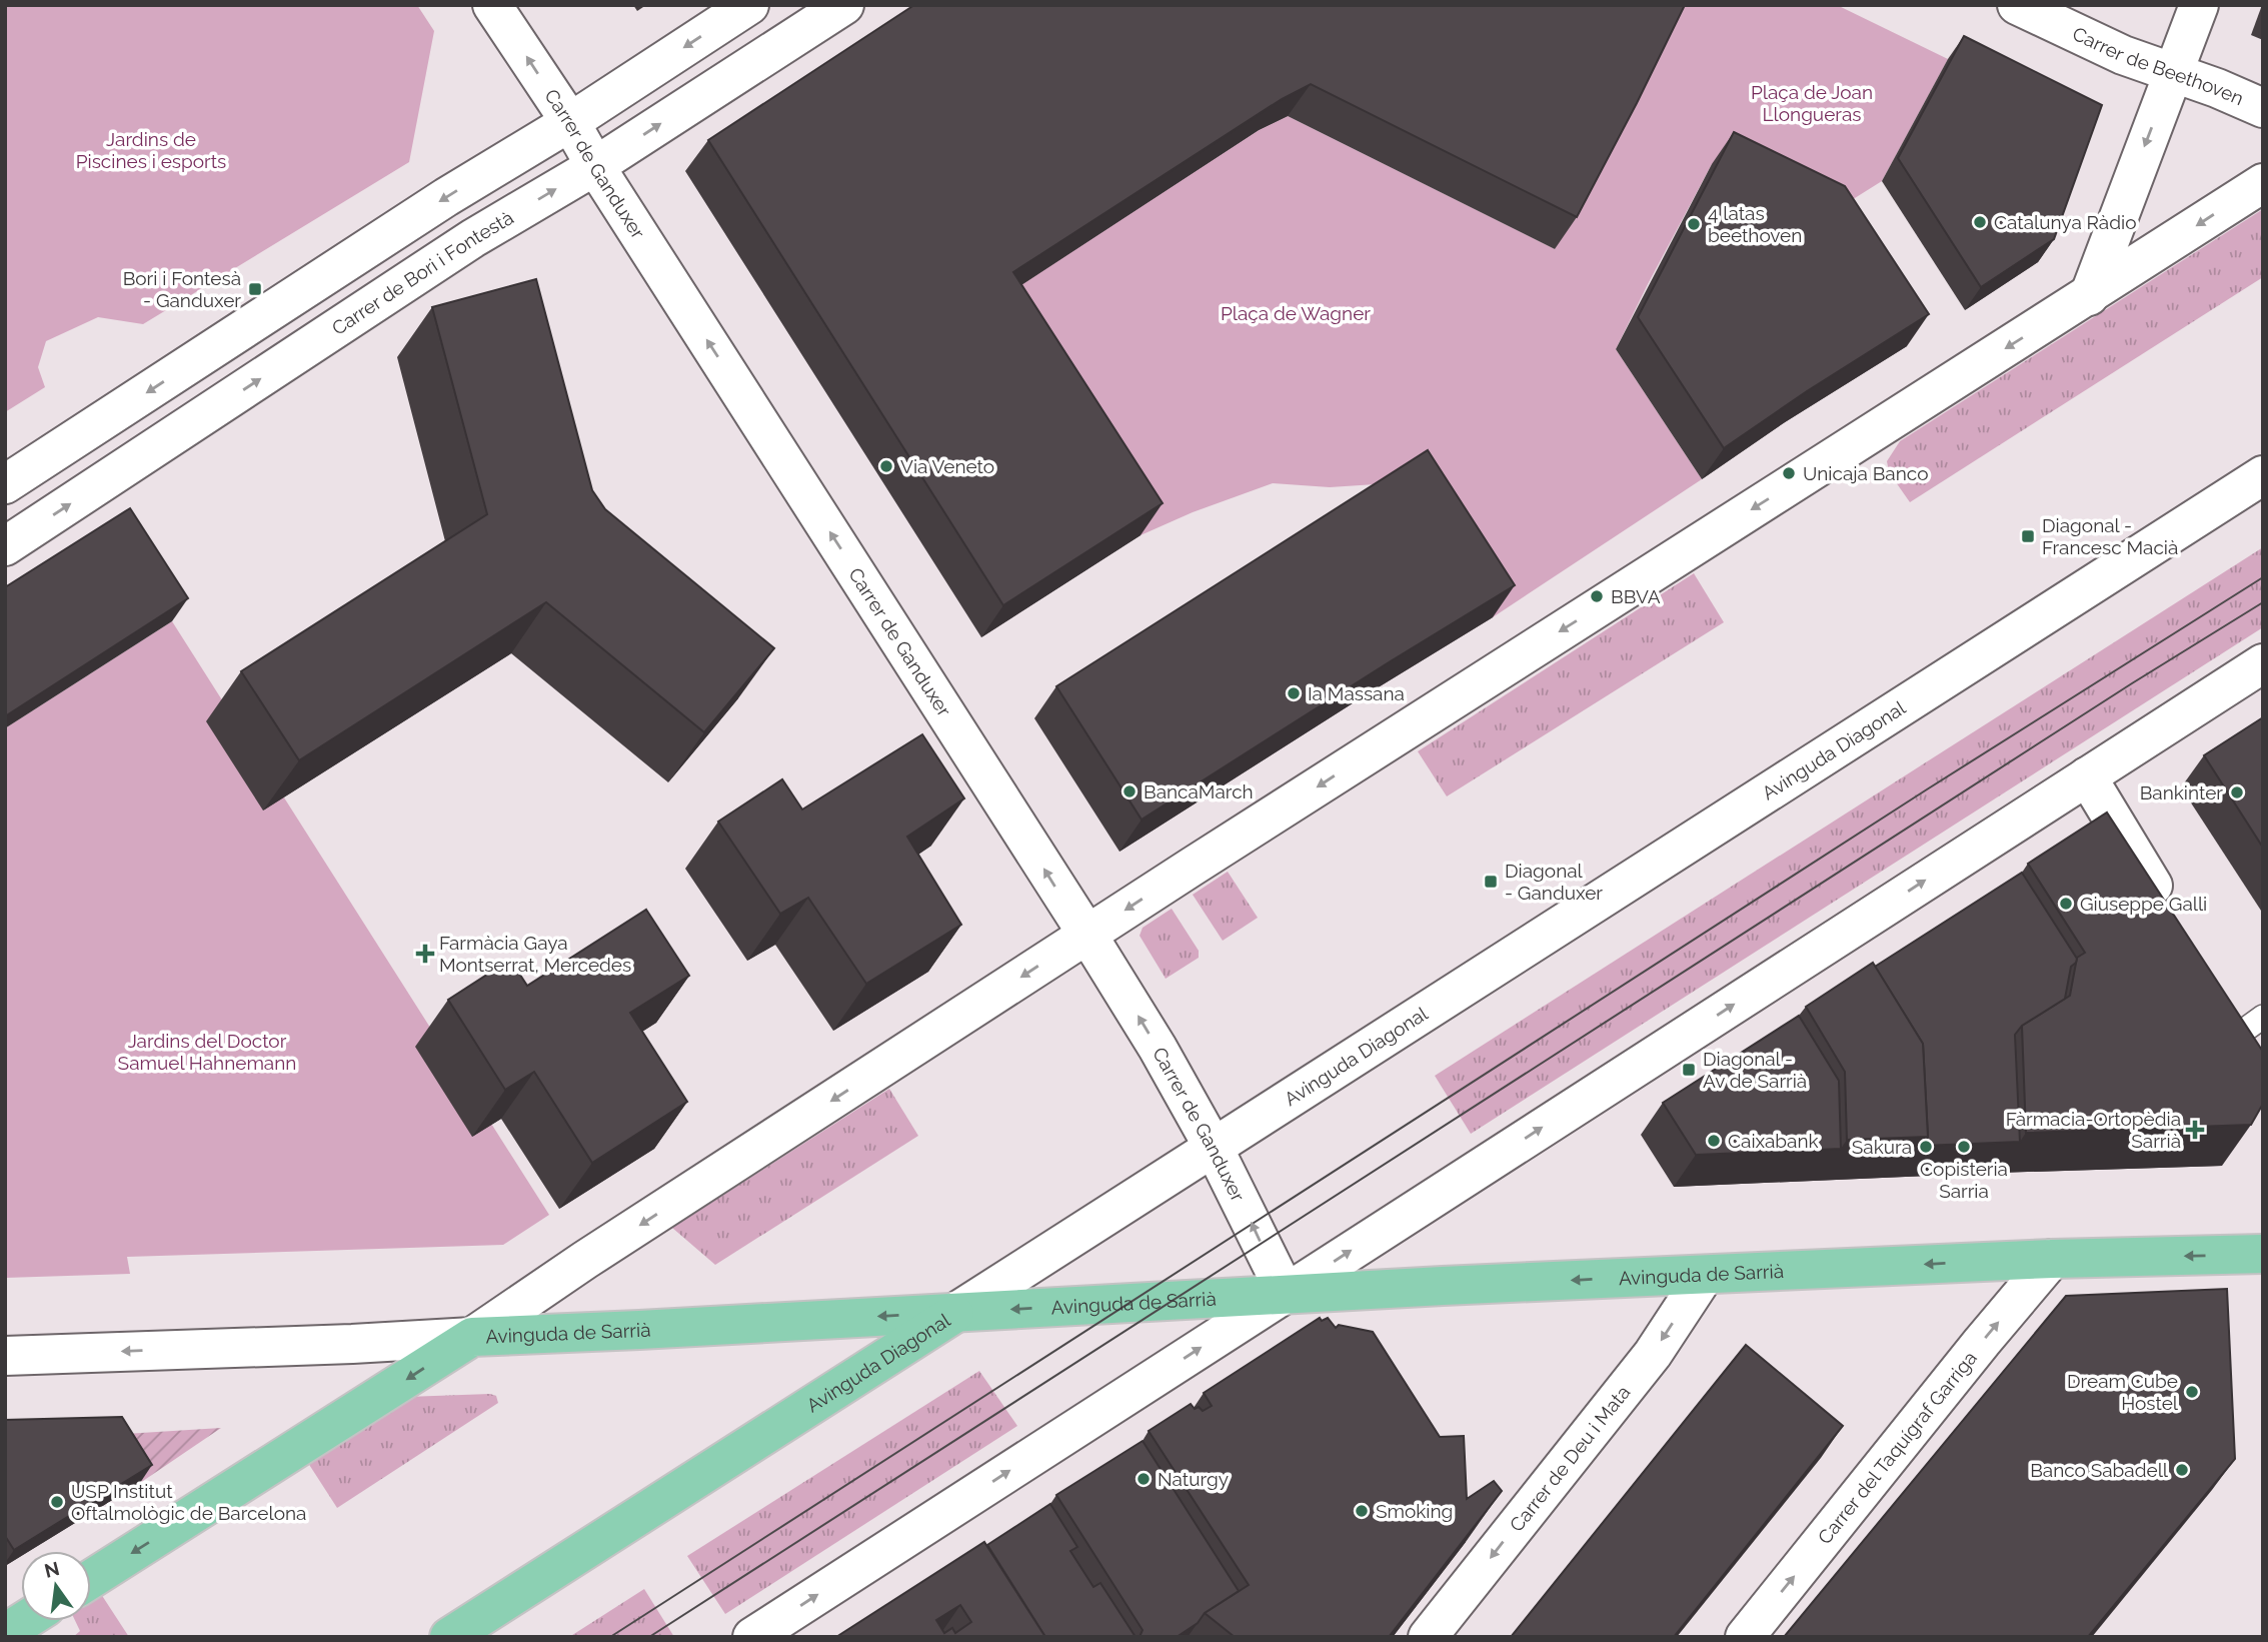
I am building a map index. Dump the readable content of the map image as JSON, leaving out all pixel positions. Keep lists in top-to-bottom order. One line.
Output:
{"streets":{"main road":["Carrer de Beethoven","Carrer de Ganduxer","Carrer de Bori i Fontestà","Avinguda Diagonal","Avinguda de Sarrià","Carrer del Taquígraf Garriga","Carrer de Deu i Mata"]},"crossings":[["Carrer de Ganduxer","Carrer de Bori i Fontestà"],["Carrer de Ganduxer","Avinguda Diagonal"],["Carrer de Ganduxer","Avinguda de Sarrià"],["Avinguda Diagonal","Avinguda de Sarrià"],["Avinguda de Sarrià","Carrer del Taquígraf Garriga"],["Avinguda de Sarrià","Carrer de Deu i Mata"]],"one_way":["Carrer de Ganduxer","Avinguda de Sarrià","Carrer del Taquígraf Garriga"],"parks":["Plaça de Joan Llongueras","Jardins de Piscines i esports","Plaça de Wagner","Jardins del Doctor Samuel Hahnemann"],"places":{"other":["Catalunya Ràdio","4 latas beethoven","Via Veneto","Unicaja Banco","BBVA","Ia Massana","BancaMarch","Bankinter","Giuseppe Galli","Caixabank","Sakura","Copisteria Sarria","Dream Cube Hostel","Banco Sabadell","Naturgy","USP Institut Oftalmològic de Barcelona","Smoking"],"transit":["Bori i Fontesà - Ganduxer","Diagonal - Francesc Macià","Diagonal - Ganduxer","Diagonal - Av de Sarrià"],"health":["Farmàcia Gaya Montserrat, Mercedes","Fàrmacia-Ortopèdia Sarrià"]},"north":"top"}
